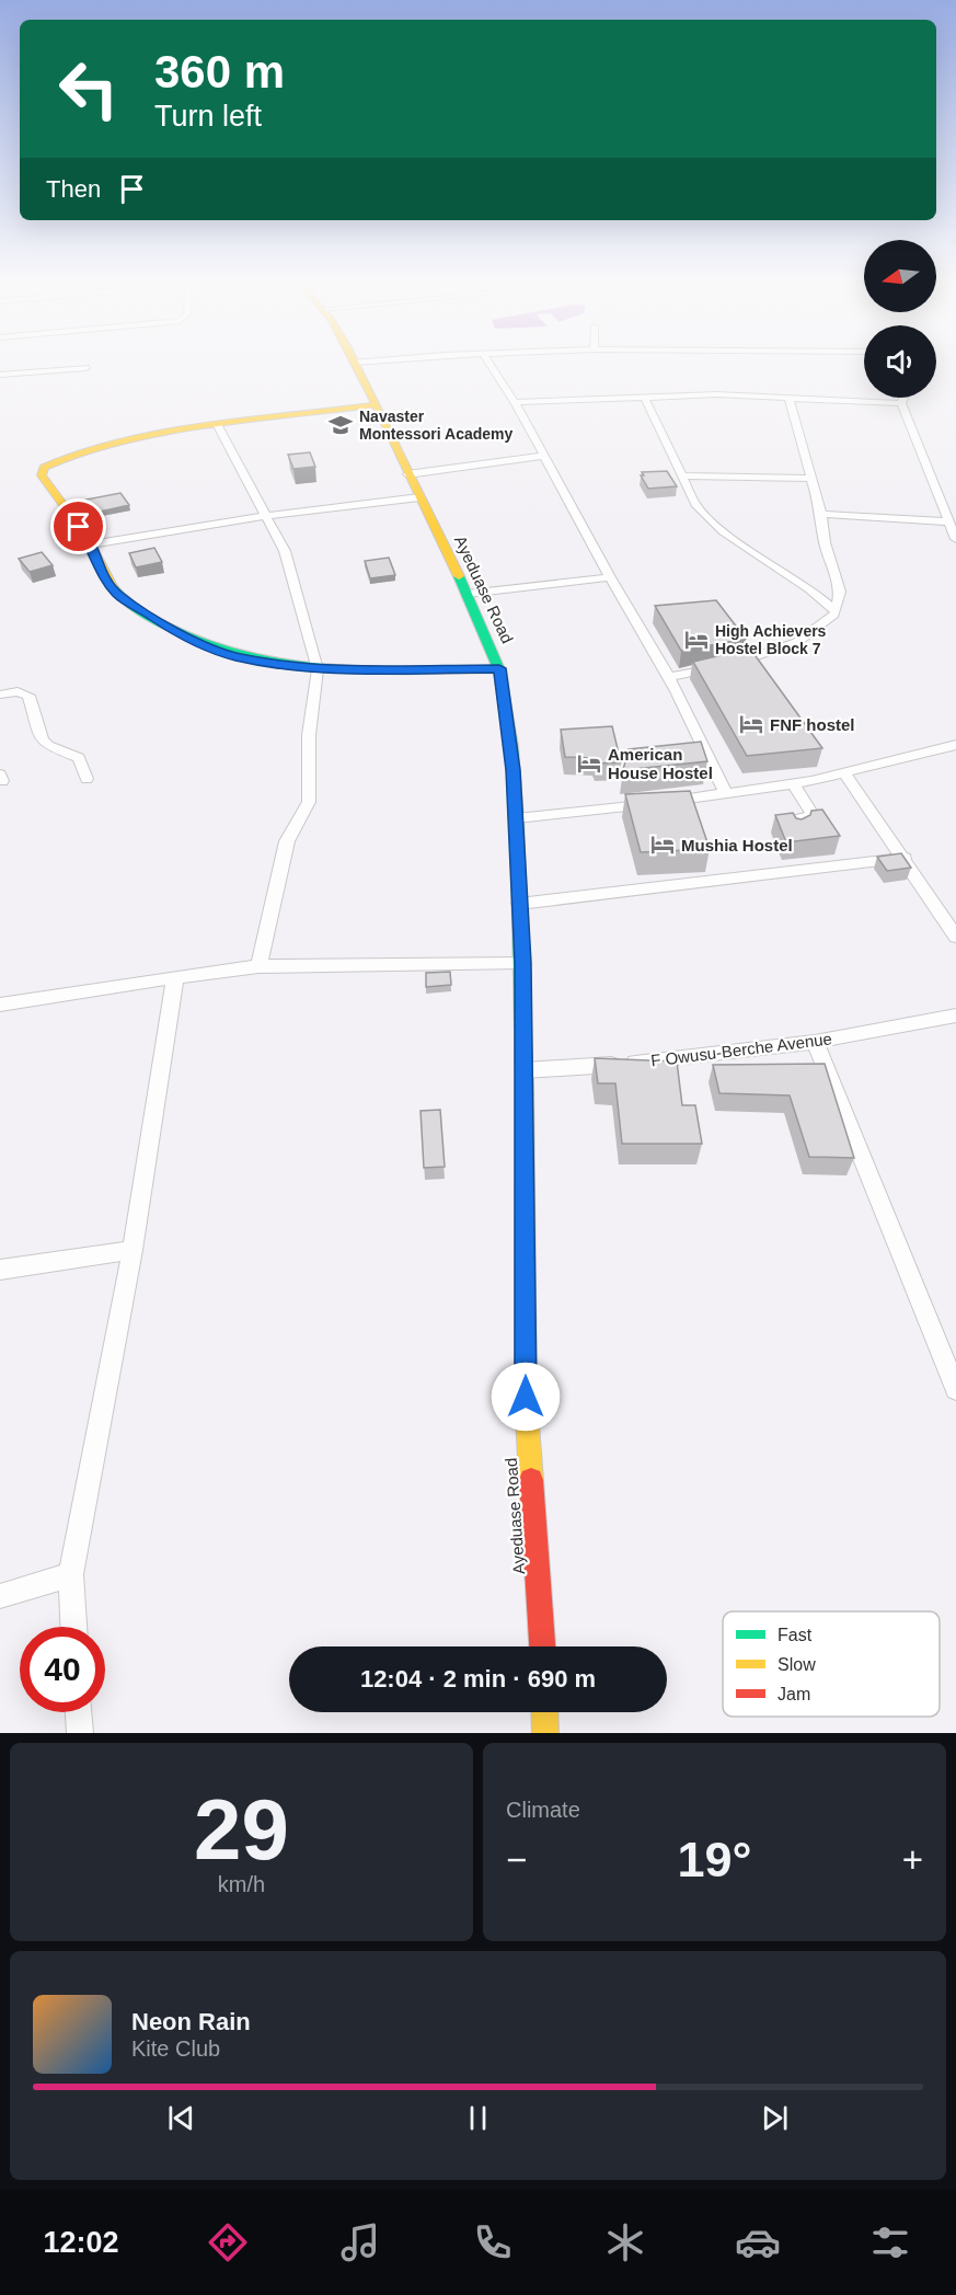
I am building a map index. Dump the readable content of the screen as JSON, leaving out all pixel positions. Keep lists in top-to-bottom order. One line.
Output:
{"streets":{"street":["Ayeduase Road","F Owusu-Berche Avenue"]},"crossings":[["Ayeduase Road","F Owusu-Berche Avenue"]],"places":{"school or university":["Navaster Montessori Academy"],"hotel":["High Achievers Hostel Block 7","FNF hostel","American House Hostel","Mushia Hostel"]},"legend":["Fast","Slow","Jam"],"north":"left","page":{"turn":["360 m","Turn left"],"then":"Then","limit":"40","trip":"12:04 · 2 min · 690 m","tile":[["29","km/h"],"Climate"],"heat":["−","19°","+"],"song":["Neon Rain","Kite Club"],"tabs":"12:02"}}
